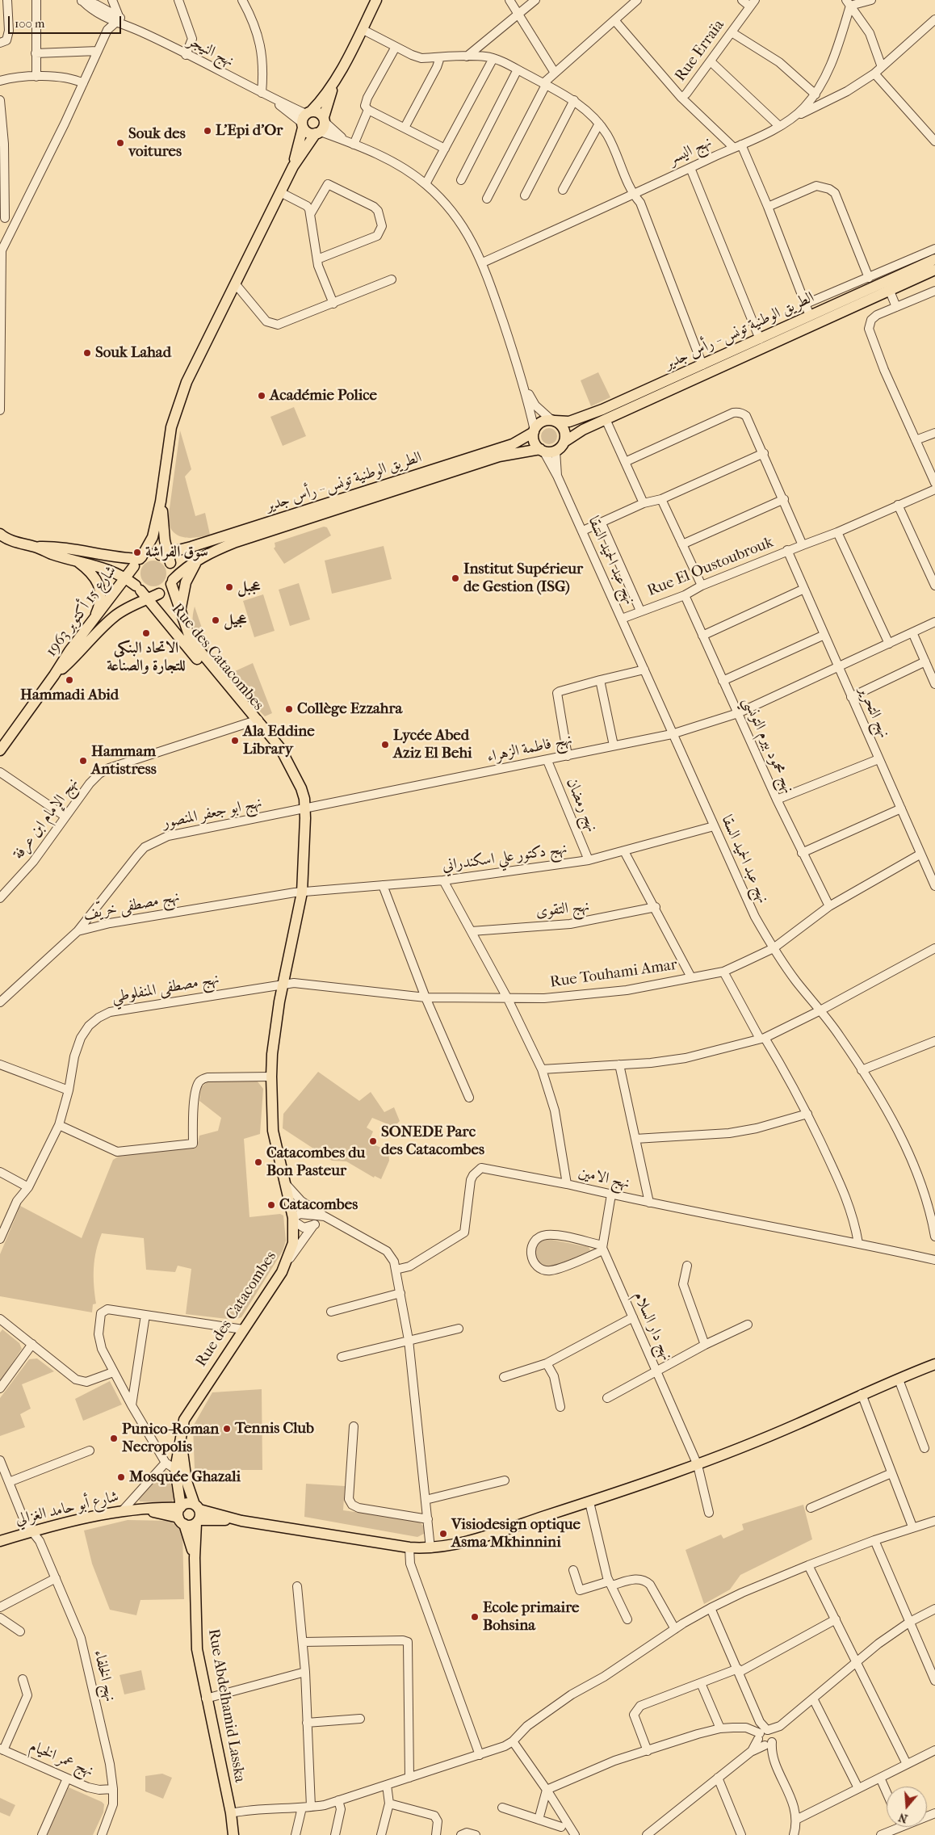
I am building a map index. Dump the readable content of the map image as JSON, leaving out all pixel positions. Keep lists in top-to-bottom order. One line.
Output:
{"streets":{"main road":["الطريق الوطنية تونس - رأس جدير","شارع 15 أكتوبر 1963","Rue des Catacombes","شارع أبو حامد الغزالي","Rue Abdelhamid Lasska"],"street":["Rue Erraïa","نهج النيجر","نهج اليسر","نهج عبد الحميد السقا","Rue El Oustoubrouk","نهج التحرير","نهج محمود بيرم التونسي","نهج فاطمة الزهراء","نهج رمضان","نهج ابو جعفر المنصور","نهج الإمام ابن عرفة","نهج دكتور علي اسكندراني","نهج مصطفى خريّف","نهج التقوى","Rue Touhami Amar","نهج مصطفى المنفلوطي","نهج الامين","نهج دار السلام","نهج الخلفاء","نهج عمر الخيام"]},"crossings":[["الطريق الوطنية تونس - رأس جدير","نهج عبد الحميد السقا"],["الطريق الوطنية تونس - رأس جدير","شارع 15 أكتوبر 1963"],["الطريق الوطنية تونس - رأس جدير","Rue des Catacombes"],["نهج عبد الحميد السقا","Rue El Oustoubrouk"],["نهج عبد الحميد السقا","نهج فاطمة الزهراء"],["نهج عبد الحميد السقا","نهج دكتور علي اسكندراني"],["نهج عبد الحميد السقا","Rue Touhami Amar"],["Rue El Oustoubrouk","نهج التحرير"],["Rue El Oustoubrouk","نهج محمود بيرم التونسي"],["شارع 15 أكتوبر 1963","Rue des Catacombes"],["Rue des Catacombes","نهج فاطمة الزهراء"],["Rue des Catacombes","نهج ابو جعفر المنصور"],["Rue des Catacombes","نهج الإمام ابن عرفة"],["Rue des Catacombes","نهج دكتور علي اسكندراني"],["Rue des Catacombes","نهج مصطفى خريّف"],["Rue des Catacombes","Rue Touhami Amar"],["Rue des Catacombes","نهج مصطفى المنفلوطي"],["Rue des Catacombes","Rue Abdelhamid Lasska"],["نهج التحرير","نهج فاطمة الزهراء"],["نهج التحرير","Rue Touhami Amar"],["نهج محمود بيرم التونسي","نهج فاطمة الزهراء"],["نهج محمود بيرم التونسي","Rue Touhami Amar"],["نهج فاطمة الزهراء","نهج رمضان"],["نهج فاطمة الزهراء","نهج ابو جعفر المنصور"],["نهج رمضان","نهج دكتور علي اسكندراني"],["نهج ابو جعفر المنصور","نهج مصطفى خريّف"],["نهج دكتور علي اسكندراني","نهج مصطفى خريّف"],["نهج دكتور علي اسكندراني","نهج الامين"],["نهج التقوى","نهج الامين"],["Rue Touhami Amar","نهج مصطفى المنفلوطي"],["Rue Touhami Amar","نهج الامين"],["شارع أبو حامد الغزالي","نهج الخلفاء"],["شارع أبو حامد الغزالي","Rue Abdelhamid Lasska"],["نهج الخلفاء","نهج عمر الخيام"]],"places":["L'Epi d'Or","Souk des voitures","Souk Lahad","Académie Police","سوق الفراشة","Institut Supérieur de Gestion (ISG)","عجبل","عجيل","الاتحاد البنكي للتجارة والصناعة","Hammadi Abid","Collège Ezzahra","Ala Eddine Library","Lycée Abed Aziz El Behi","Hammam Antistress","SONEDE Parc des Catacombes","Catacombes du Bon Pasteur","Catacombes","Tennis Club","Punico-Roman Necropolis","Mosquée Ghazali","Visiodesign optique Asma Mkhinnini","Ecole primaire Bohsina"],"scale_bar":"100 m","north":"bottom"}
